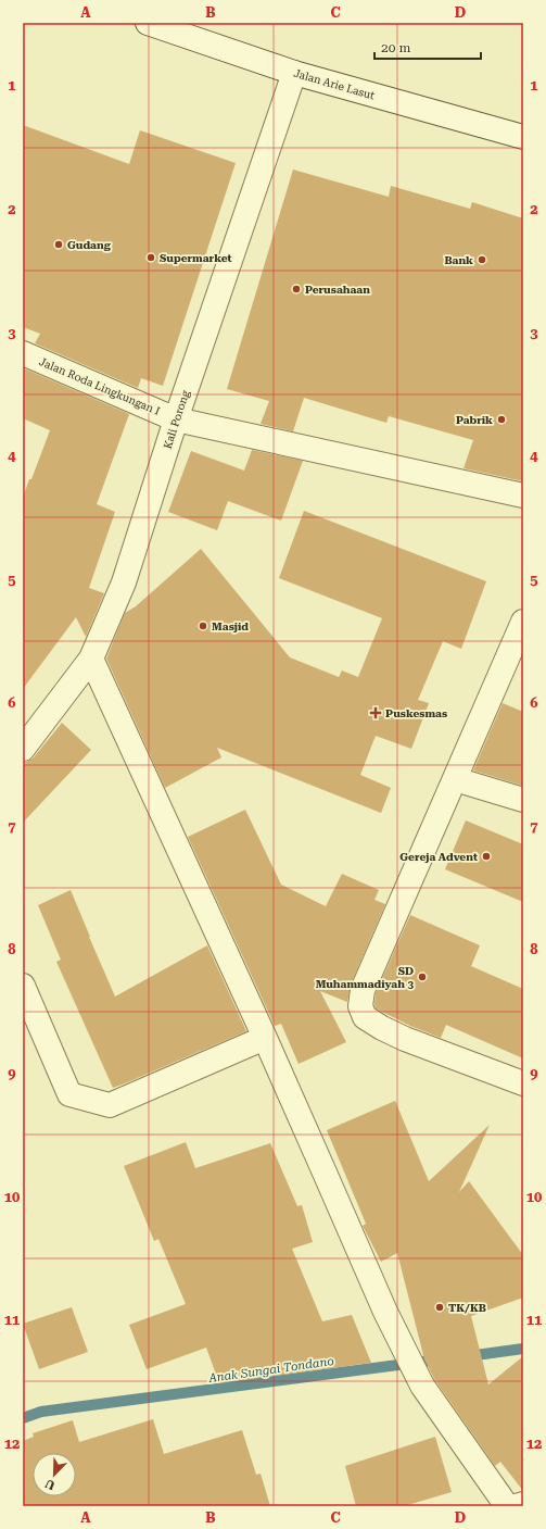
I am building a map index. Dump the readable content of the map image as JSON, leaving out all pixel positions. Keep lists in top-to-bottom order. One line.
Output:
{"streets":{"street":["Jalan Arie Lasut","Jalan Roda Lingkungan I","Kali Porong"]},"crossings":[["Jalan Arie Lasut","Kali Porong"],["Jalan Roda Lingkungan I","Kali Porong"]],"water":["Anak Sungai Tondano"],"places":{"other":["Gudang","Supermarket","Bank","Perusahaan","Pabrik","Masjid","Gereja Advent","SD Muhammadiyah 3","TK/KB"],"health":["Puskesmas"]},"scale_bar":"20 m","north":"bottom left","grid":{"columns":["A","B","C","D"],"rows":["1","2","3","4","5","6","7","8","9","10","11","12"]}}
